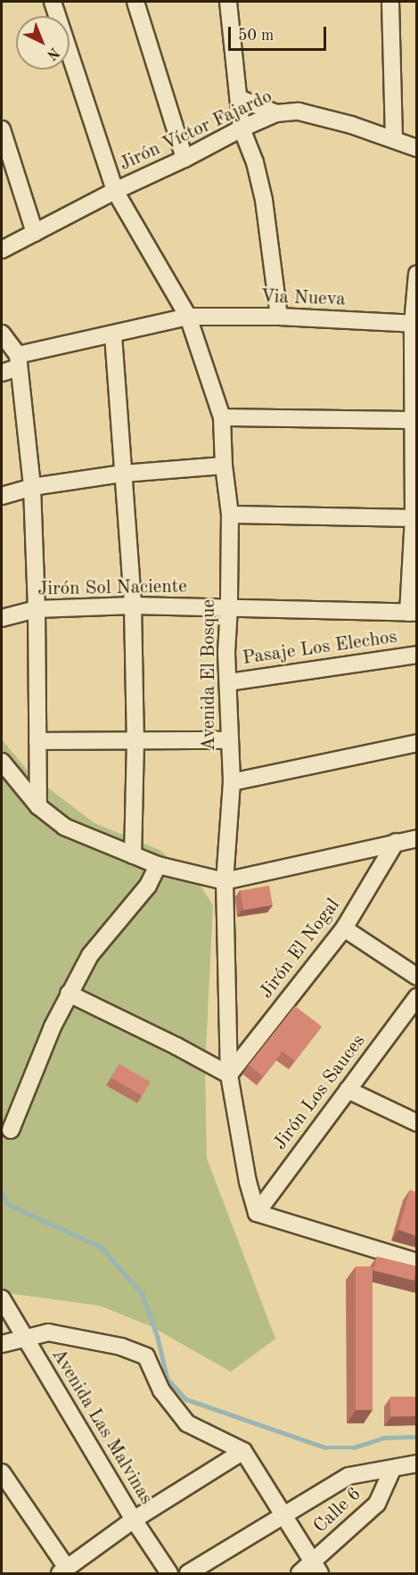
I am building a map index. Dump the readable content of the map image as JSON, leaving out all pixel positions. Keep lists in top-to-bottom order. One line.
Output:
{"streets":{"street":["Jirón Víctor Fajardo","Via Nueva","Jirón Sol Naciente","Pasaje Los Elechos","Avenida El Bosque","Jirón El Nogal","Jirón Los Sauces","Avenida Las Malvinas","Calle 6"]},"crossings":[["Jirón Víctor Fajardo","Avenida El Bosque"],["Via Nueva","Avenida El Bosque"],["Jirón Sol Naciente","Avenida El Bosque"],["Pasaje Los Elechos","Avenida El Bosque"],["Avenida El Bosque","Jirón El Nogal"],["Avenida El Bosque","Jirón Los Sauces"]],"scale_bar":"50 m","north":"bottom right"}
